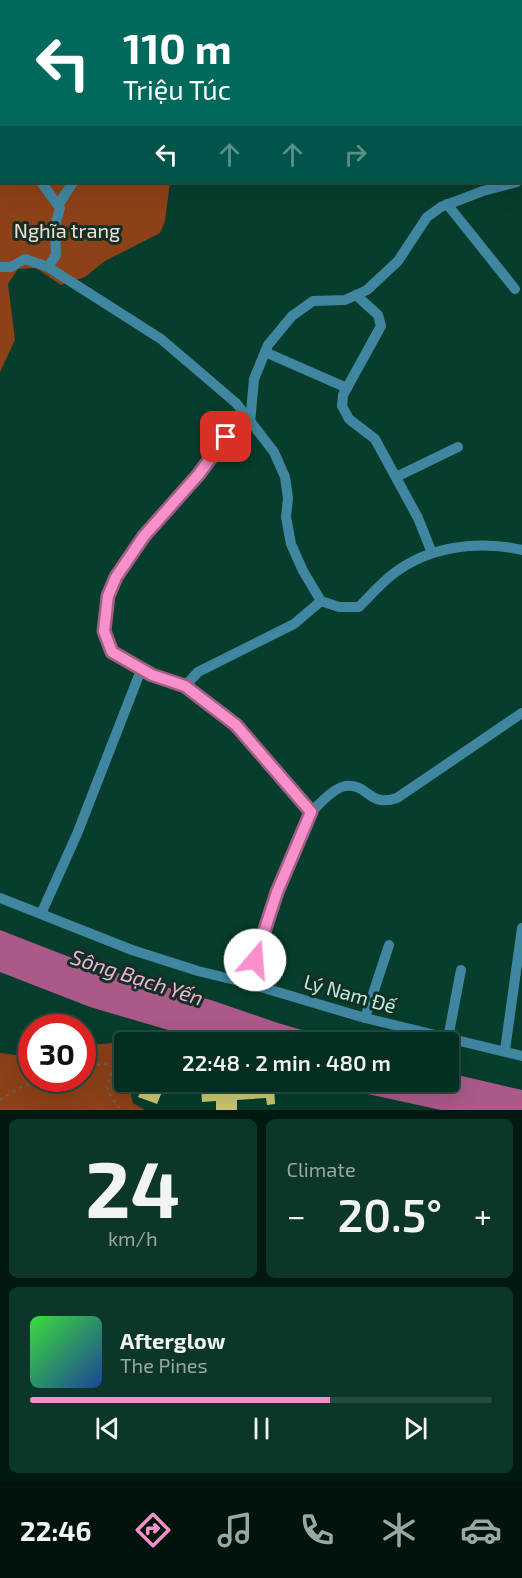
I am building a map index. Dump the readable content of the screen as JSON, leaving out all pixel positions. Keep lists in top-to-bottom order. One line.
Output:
{"streets":{"street":["Lý Nam Đế"]},"water":["Sông Bạch Yến"],"parks":["Nghĩa trang"],"page":{"turn":["110 m","Triệu Túc"],"limit":"30","trip":"22:48 · 2 min · 480 m","tile":[["24","km/h"],"Climate"],"heat":["−","20.5°","+"],"song":["Afterglow","The Pines"],"tabs":"22:46"}}
